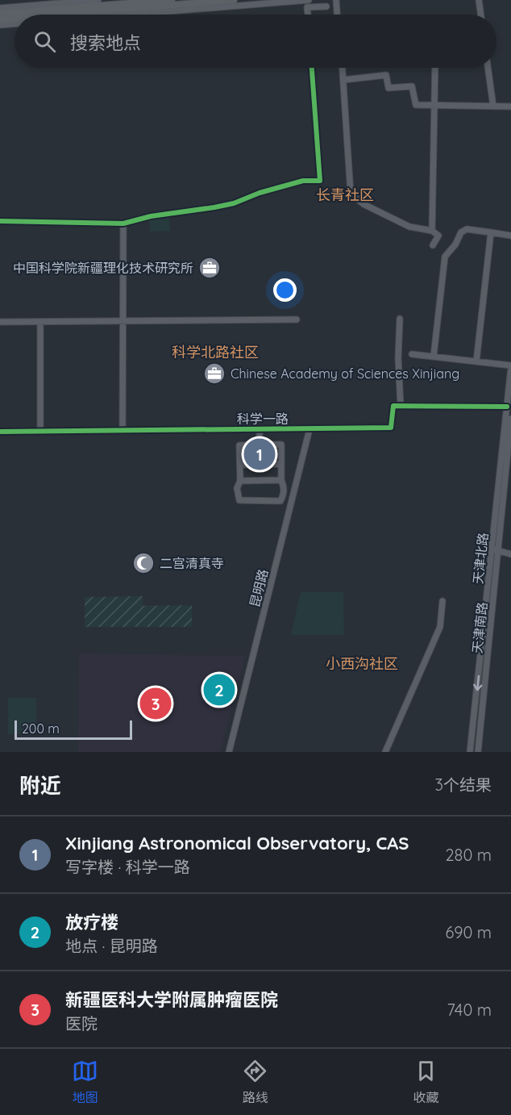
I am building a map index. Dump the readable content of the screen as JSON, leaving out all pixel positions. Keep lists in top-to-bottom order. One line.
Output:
{"streets":{"street":["科学一路","天津北路","昆明路","天津南路"]},"crossings":[["科学一路","昆明路"],["天津北路","天津南路"]],"one_way":["天津北路"],"districts":["长青社区","科学北路社区","小西沟社区"],"places":{"office":["中国科学院新疆理化技术研究所","Chinese Academy of Sciences Xinjiang"],"mosque":["二宫清真寺"]},"scale_bar":"200 m","page":{"search":"搜索地点","pins":["1","2","3"],"scale":"200 m","heading":["附近","3个结果"],"list":[{"mark":"1","name":"Xinjiang Astronomical Observatory, CAS","note":"写字楼 · 科学一路","value":"280 m"},{"mark":"2","name":"放疗楼","note":"地点 · 昆明路","value":"690 m"},{"mark":"3","name":"新疆医科大学附属肿瘤医院","note":"医院","value":"740 m"}],"nav":["地图","路线","收藏"]}}
